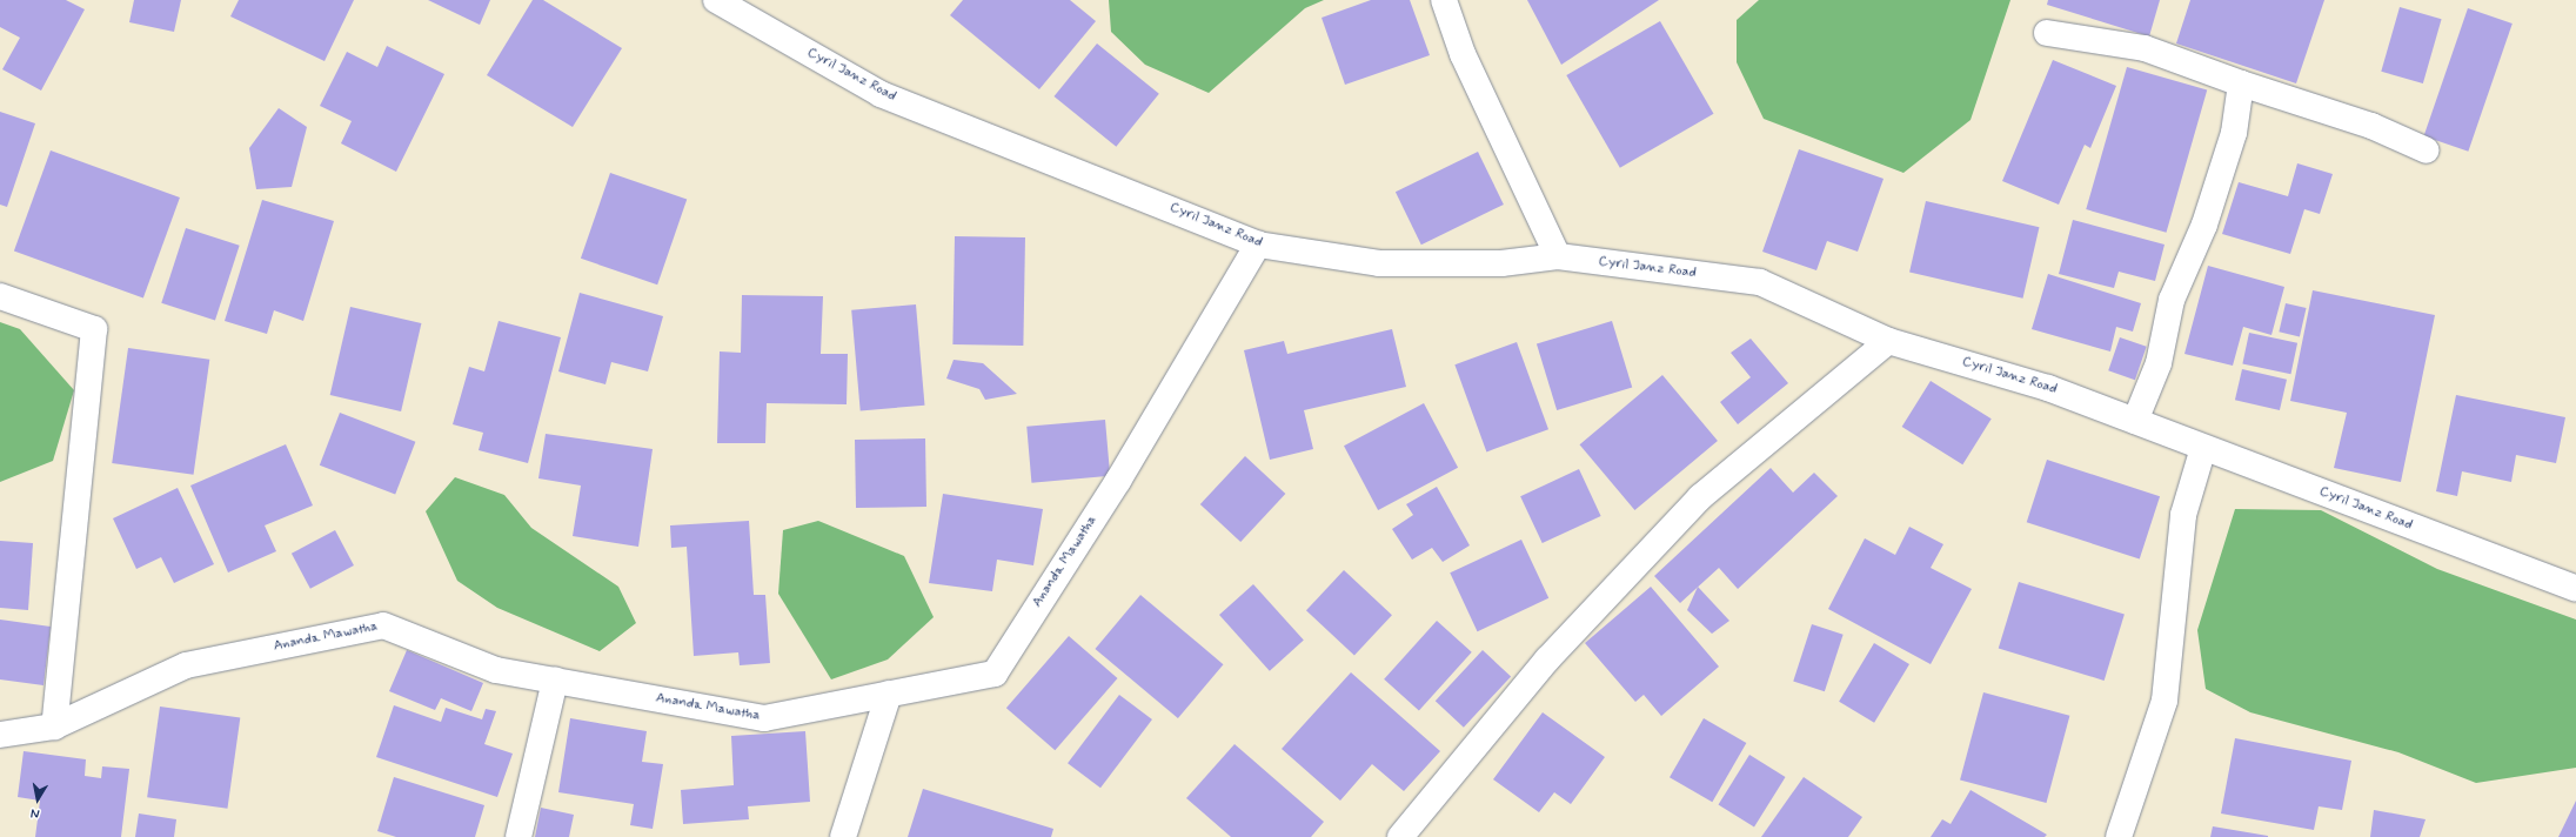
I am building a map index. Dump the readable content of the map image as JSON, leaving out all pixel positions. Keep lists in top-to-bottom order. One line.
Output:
{"streets":{"street":["Cyril Janz Road","Ananda Mawatha"]},"crossings":[["Cyril Janz Road","Ananda Mawatha"]],"north":"bottom"}
